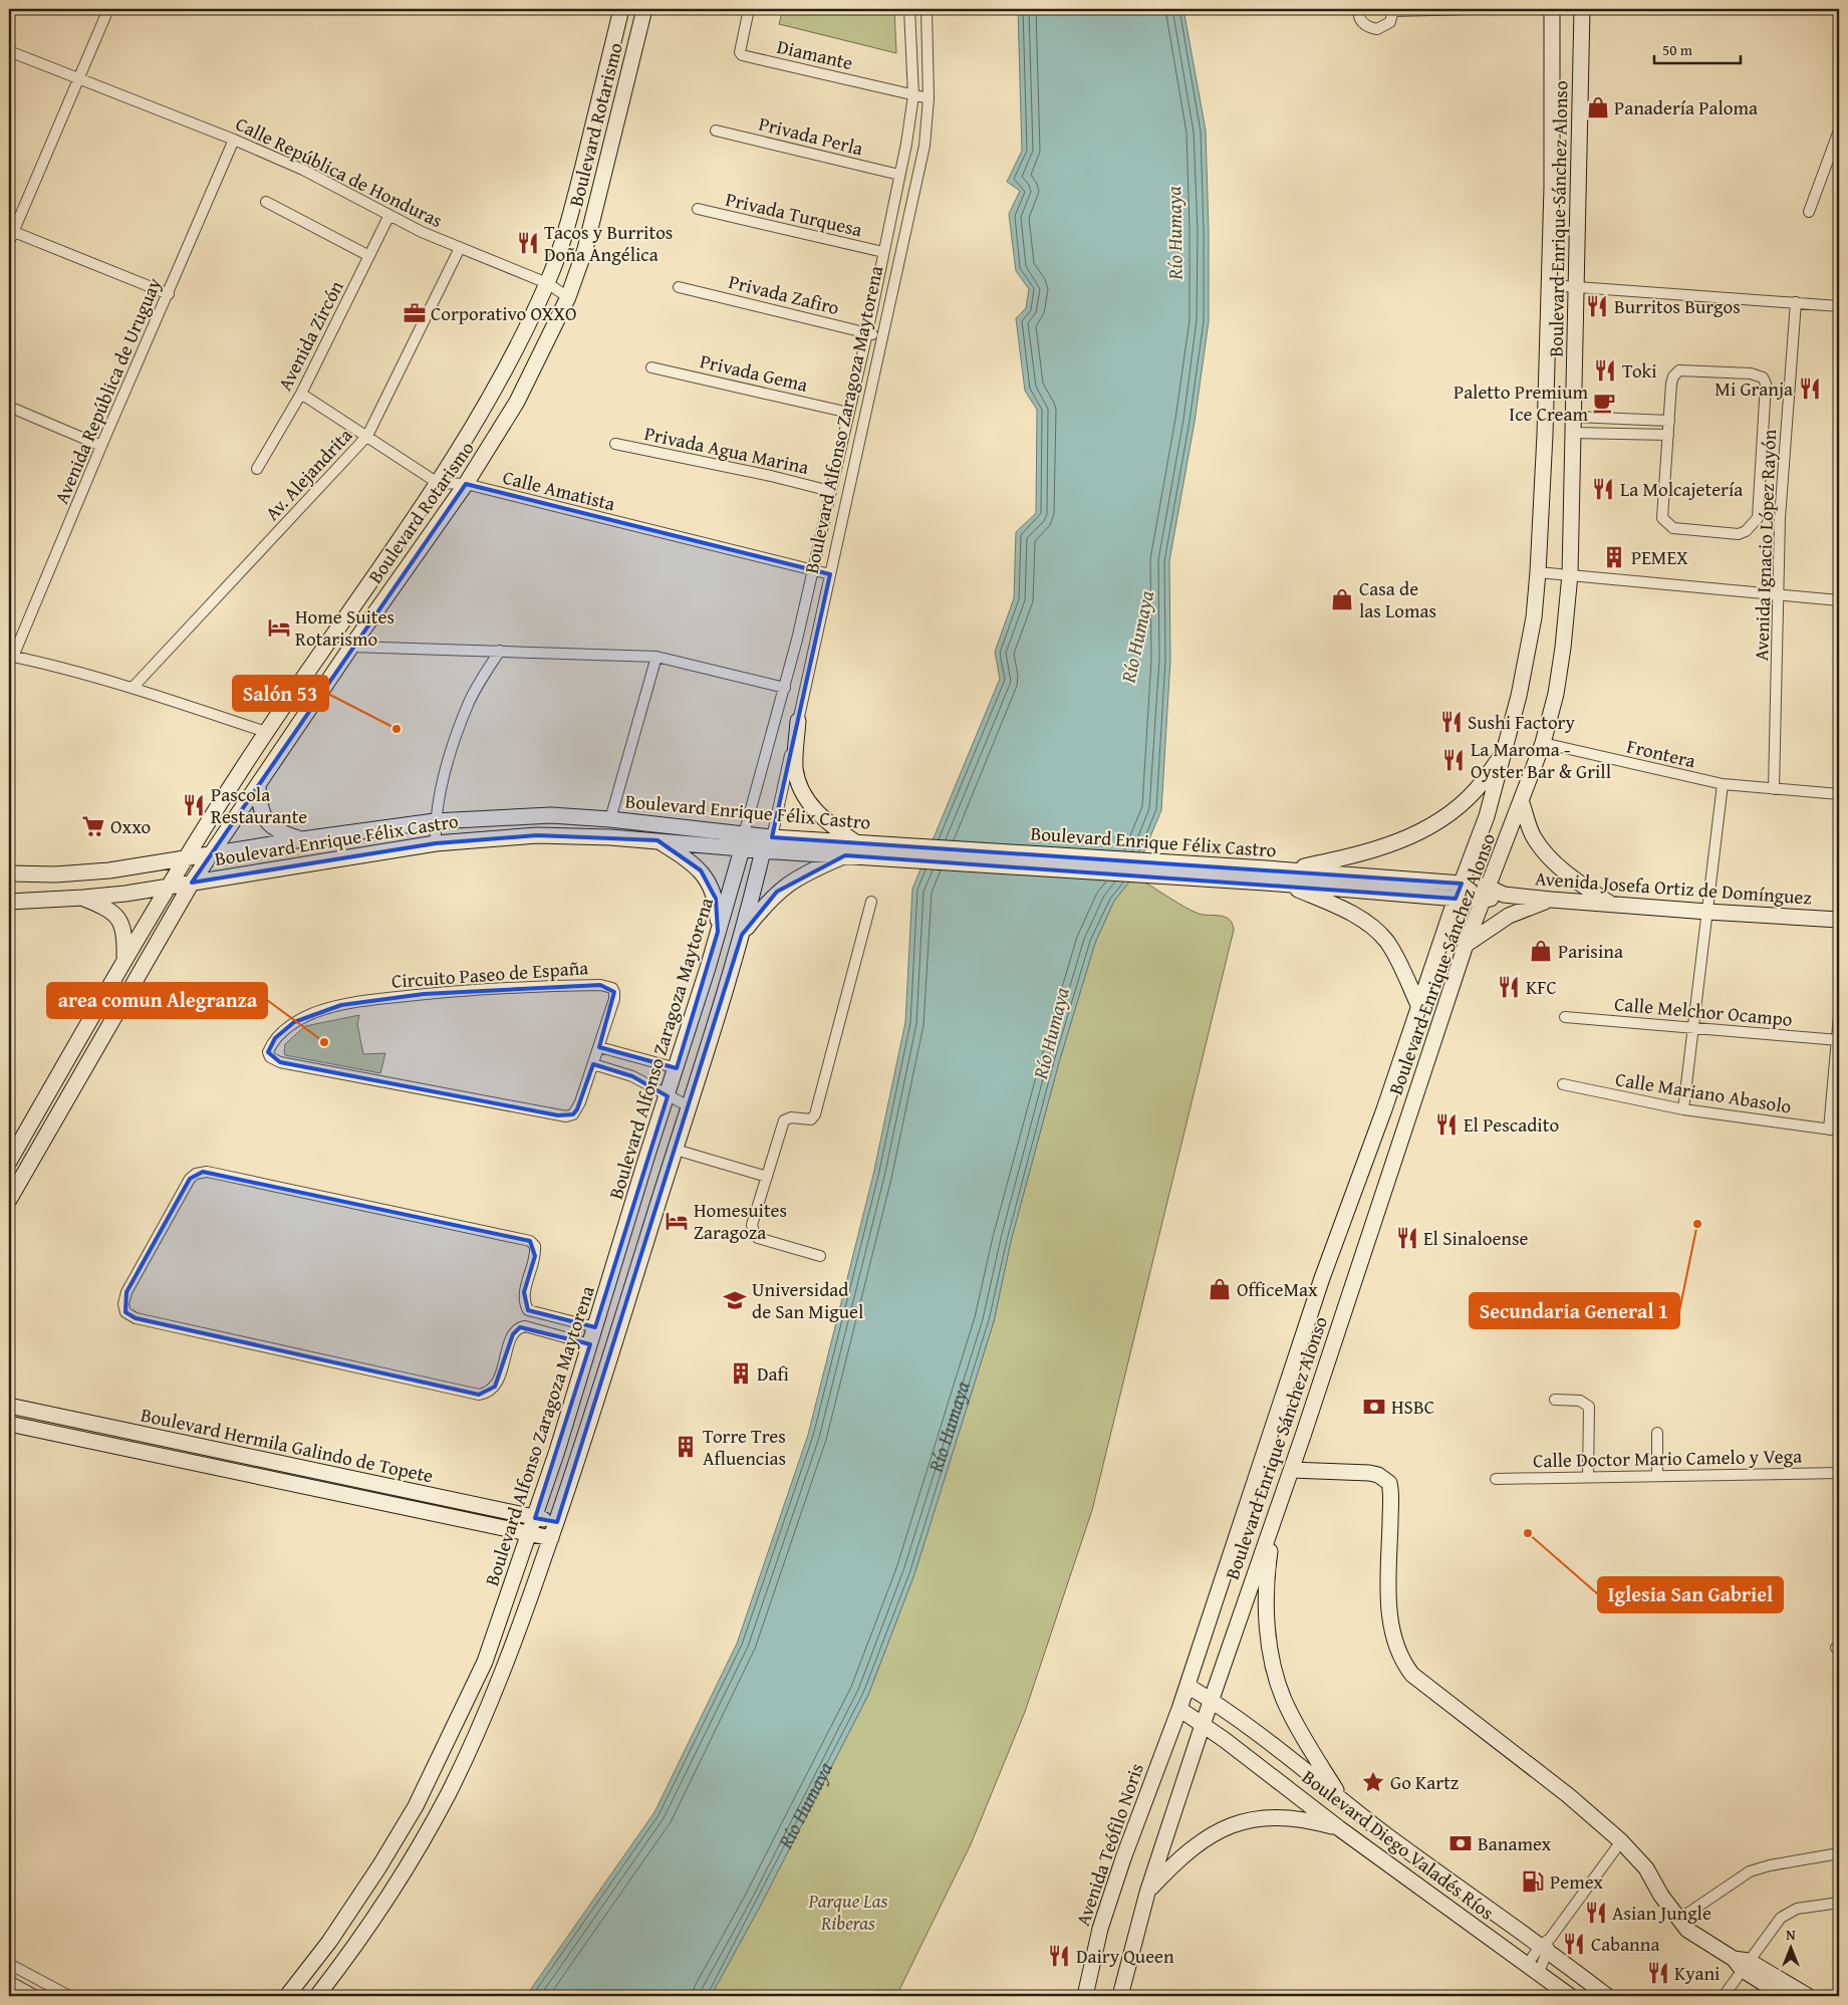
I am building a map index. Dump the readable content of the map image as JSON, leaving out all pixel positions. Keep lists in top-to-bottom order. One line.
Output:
{"streets":{"main road":["Boulevard Rotarismo","Boulevard Enrique Sánchez Alonso","Boulevard Alfonso Zaragoza Maytorena","Boulevard Enrique Félix Castro","Avenida Josefa Ortiz de Domínguez","Boulevard Hermila Galindo de Topete","Avenida Teófilo Noris","Boulevard Diego Valadés Ríos"],"street":["Diamante","Privada Perla","Calle República de Honduras","Privada Turquesa","Privada Zafiro","Avenida Zircón","Privada Gema","Avenida República de Uruguay","Privada Agua Marina","Av. Alejandrita","Calle Amatista","Avenida Ignacio López Rayón","Frontera","Circuito Paseo de España","Calle Melchor Ocampo","Calle Mariano Abasolo","Calle Doctor Mario Camelo y Vega"]},"crossings":[["Diamante","Boulevard Alfonso Zaragoza Maytorena"],["Boulevard Rotarismo","Calle República de Honduras"],["Boulevard Rotarismo","Calle Amatista"],["Boulevard Rotarismo","Boulevard Enrique Félix Castro"],["Privada Perla","Boulevard Alfonso Zaragoza Maytorena"],["Calle República de Honduras","Avenida Zircón"],["Calle República de Honduras","Avenida República de Uruguay"],["Calle República de Honduras","Av. Alejandrita"],["Privada Turquesa","Boulevard Alfonso Zaragoza Maytorena"],["Boulevard Enrique Sánchez Alonso","Frontera"],["Boulevard Enrique Sánchez Alonso","Boulevard Enrique Félix Castro"],["Boulevard Enrique Sánchez Alonso","Avenida Josefa Ortiz de Domínguez"],["Boulevard Enrique Sánchez Alonso","Boulevard Diego Valadés Ríos"],["Privada Zafiro","Boulevard Alfonso Zaragoza Maytorena"],["Privada Gema","Boulevard Alfonso Zaragoza Maytorena"],["Boulevard Alfonso Zaragoza Maytorena","Privada Agua Marina"],["Boulevard Alfonso Zaragoza Maytorena","Calle Amatista"],["Boulevard Alfonso Zaragoza Maytorena","Boulevard Enrique Félix Castro"],["Boulevard Alfonso Zaragoza Maytorena","Boulevard Hermila Galindo de Topete"],["Avenida Ignacio López Rayón","Frontera"],["Boulevard Enrique Félix Castro","Avenida Josefa Ortiz de Domínguez"],["Avenida Teófilo Noris","Boulevard Diego Valadés Ríos"]],"water":["Río Humaya"],"parks":["Parque Las Riberas"],"places":{"shop":["Panadería Paloma","Casa de las Lomas","Parisina","OfficeMax"],"restaurant":["Tacos y Burritos Doña Angélica","Burritos Burgos","Toki","Mi Granja","La Molcajetería","Sushi Factory","La Maroma - Oyster Bar & Grill","Pascola Restaurante","KFC","El Pescadito","El Sinaloense","Asian Jungle","Cabanna","Dairy Queen","Kyani"],"office":["Corporativo OXXO"],"cafe":["Paletto Premium Ice Cream"],"building":["PEMEX","Dafi","Torre Tres Afluencias"],"hotel":["Home Suites Rotarismo","Homesuites Zaragoza"],"other":["Salón 53","area comun Alegranza","Secundaria General 1","Iglesia San Gabriel"],"supermarket":["Oxxo"],"school or university":["Universidad de San Miguel"],"bank":["HSBC","Banamex"],"place":["Go Kartz"],"fuel station":["Pemex"]},"scale_bar":"50 m","north":"top"}
